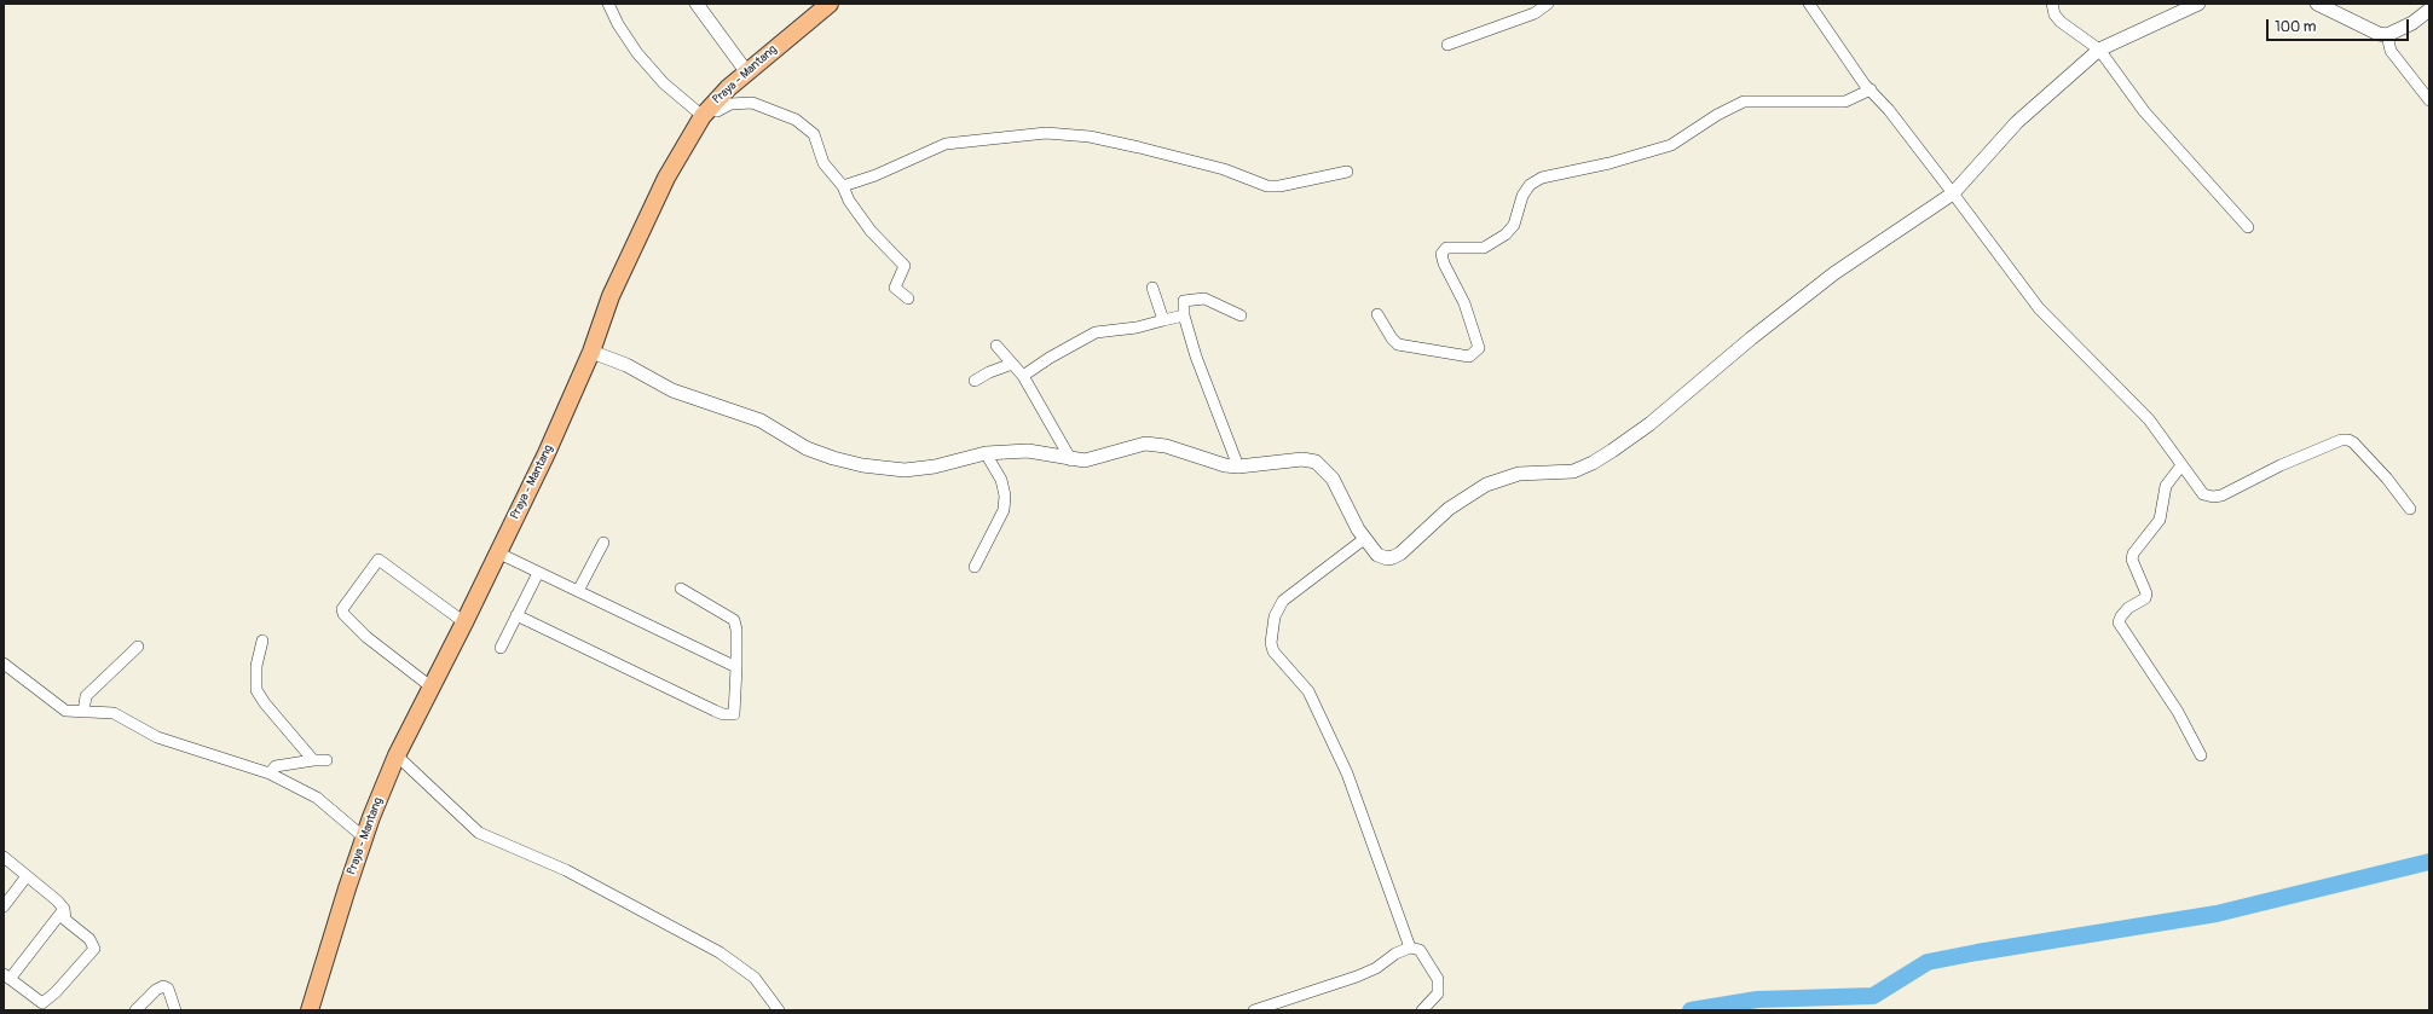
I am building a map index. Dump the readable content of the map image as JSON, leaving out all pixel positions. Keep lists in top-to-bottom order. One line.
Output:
{"streets":{"main road":["Praya - Mantang"]},"scale_bar":"100 m"}
